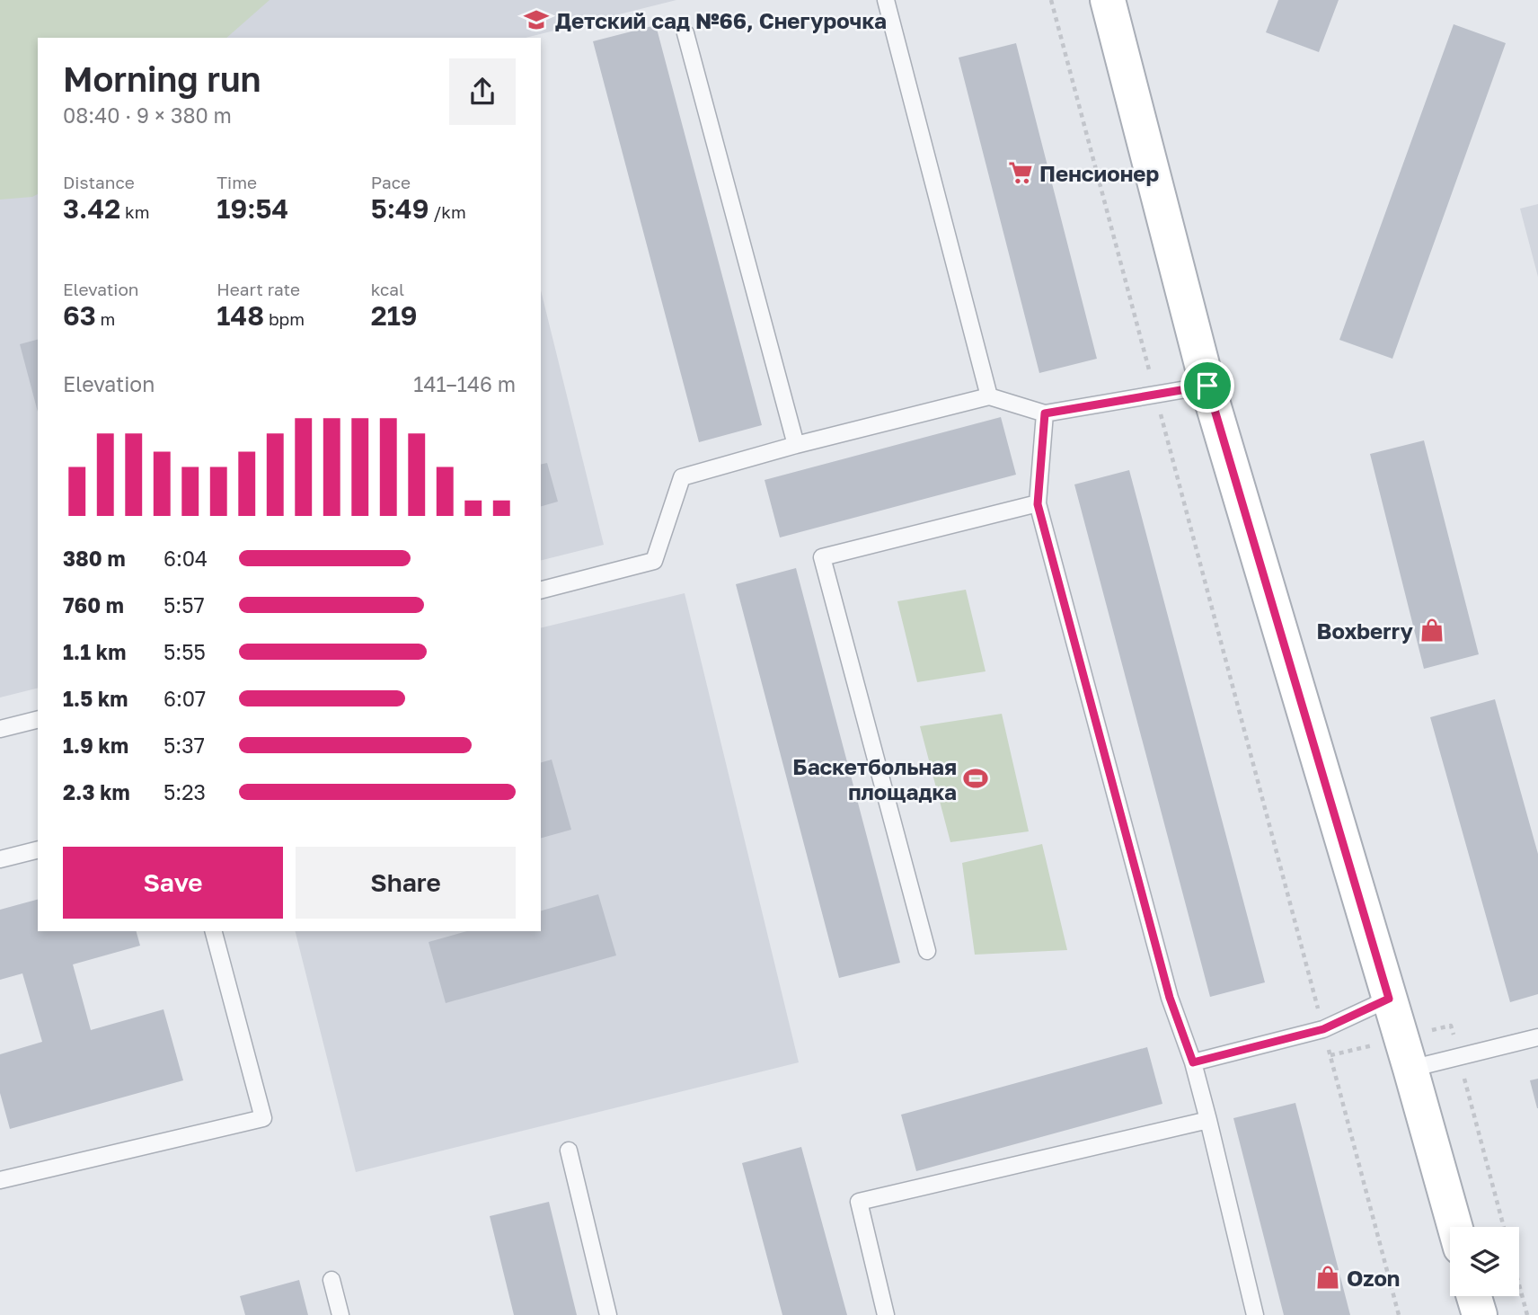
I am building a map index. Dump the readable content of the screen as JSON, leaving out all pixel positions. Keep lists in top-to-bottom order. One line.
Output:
{"places":{"school or university":["Детский сад №66, Снегурочка"],"supermarket":["Пенсионер"],"shop":["Boxberry","Ozon"],"sports":["Баскетбольная площадка"]},"page":{"heading":["Morning run","08:40 · 9 × 380 m"],"stats":[["Distance","3.42 km"],["Time","19:54"],["Pace","5:49 /km"],["Elevation","63 m"],["Heart rate","148 bpm"],["kcal","219"]],"chart":["Elevation","141–146 m"],"list":[{"name":"380 m","note":"6:04"},{"name":"760 m","note":"5:57"},{"name":"1.1 km","note":"5:55"},{"name":"1.5 km","note":"6:07"},{"name":"1.9 km","note":"5:37"},{"name":"2.3 km","note":"5:23"}],"buttons":["Save","Share"]}}
